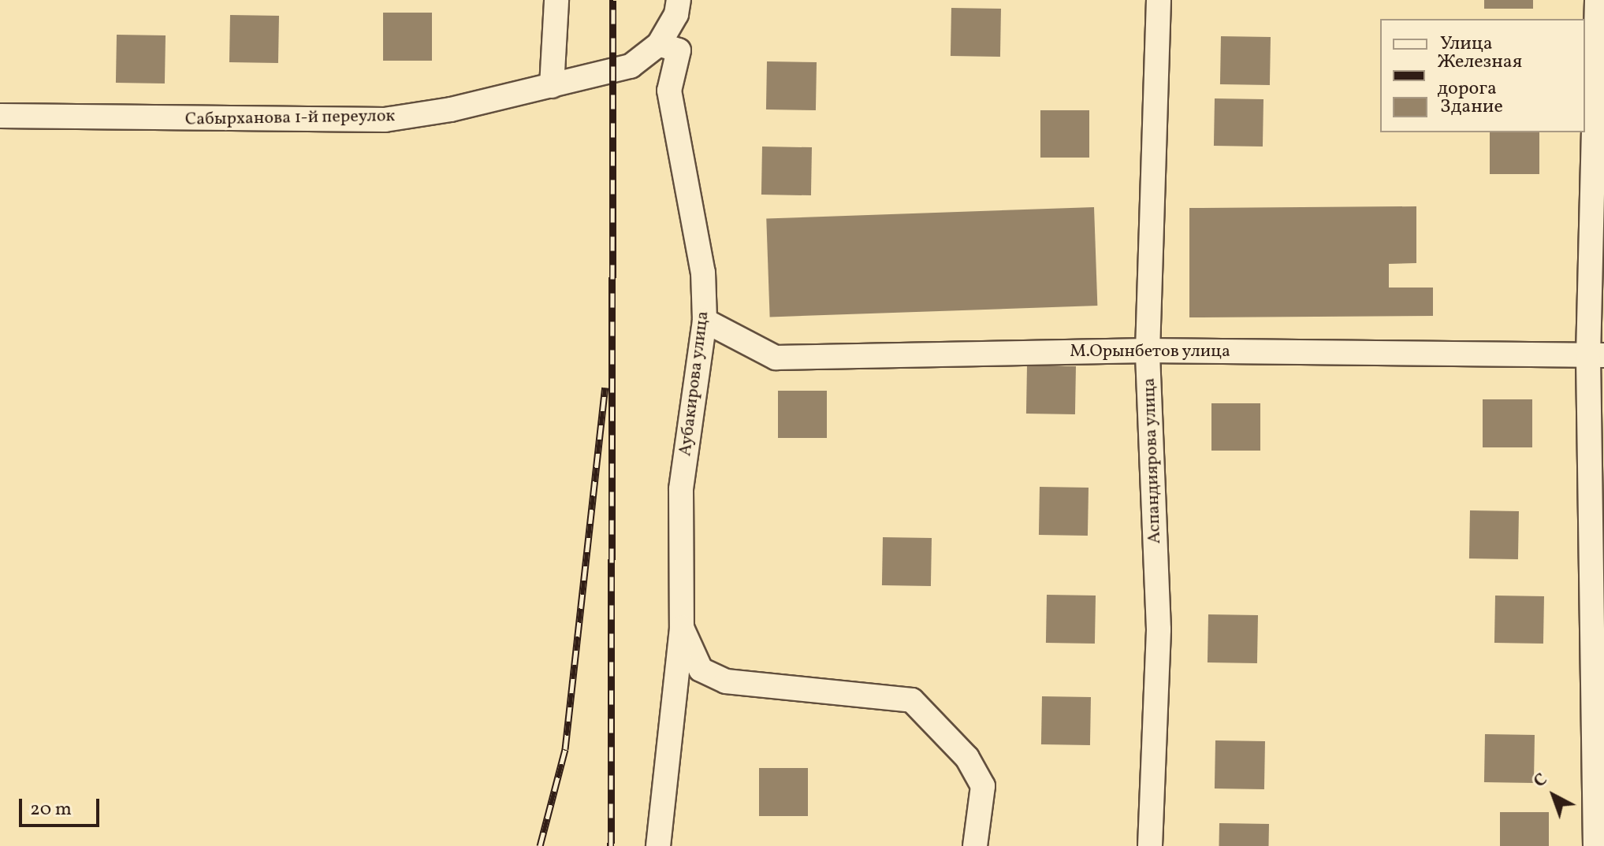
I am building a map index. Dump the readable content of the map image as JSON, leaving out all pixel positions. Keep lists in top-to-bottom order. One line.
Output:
{"streets":{"street":["Сабырханова 1-й переулок","М.Орынбетов улица","Аубакирова улица","Аспандиярова улица"]},"crossings":[["Сабырханова 1-й переулок","Аубакирова улица"],["М.Орынбетов улица","Аубакирова улица"],["М.Орынбетов улица","Аспандиярова улица"]],"legend":["Улица","Железная дорога","Здание"],"scale_bar":"20 m","north":"top left"}
